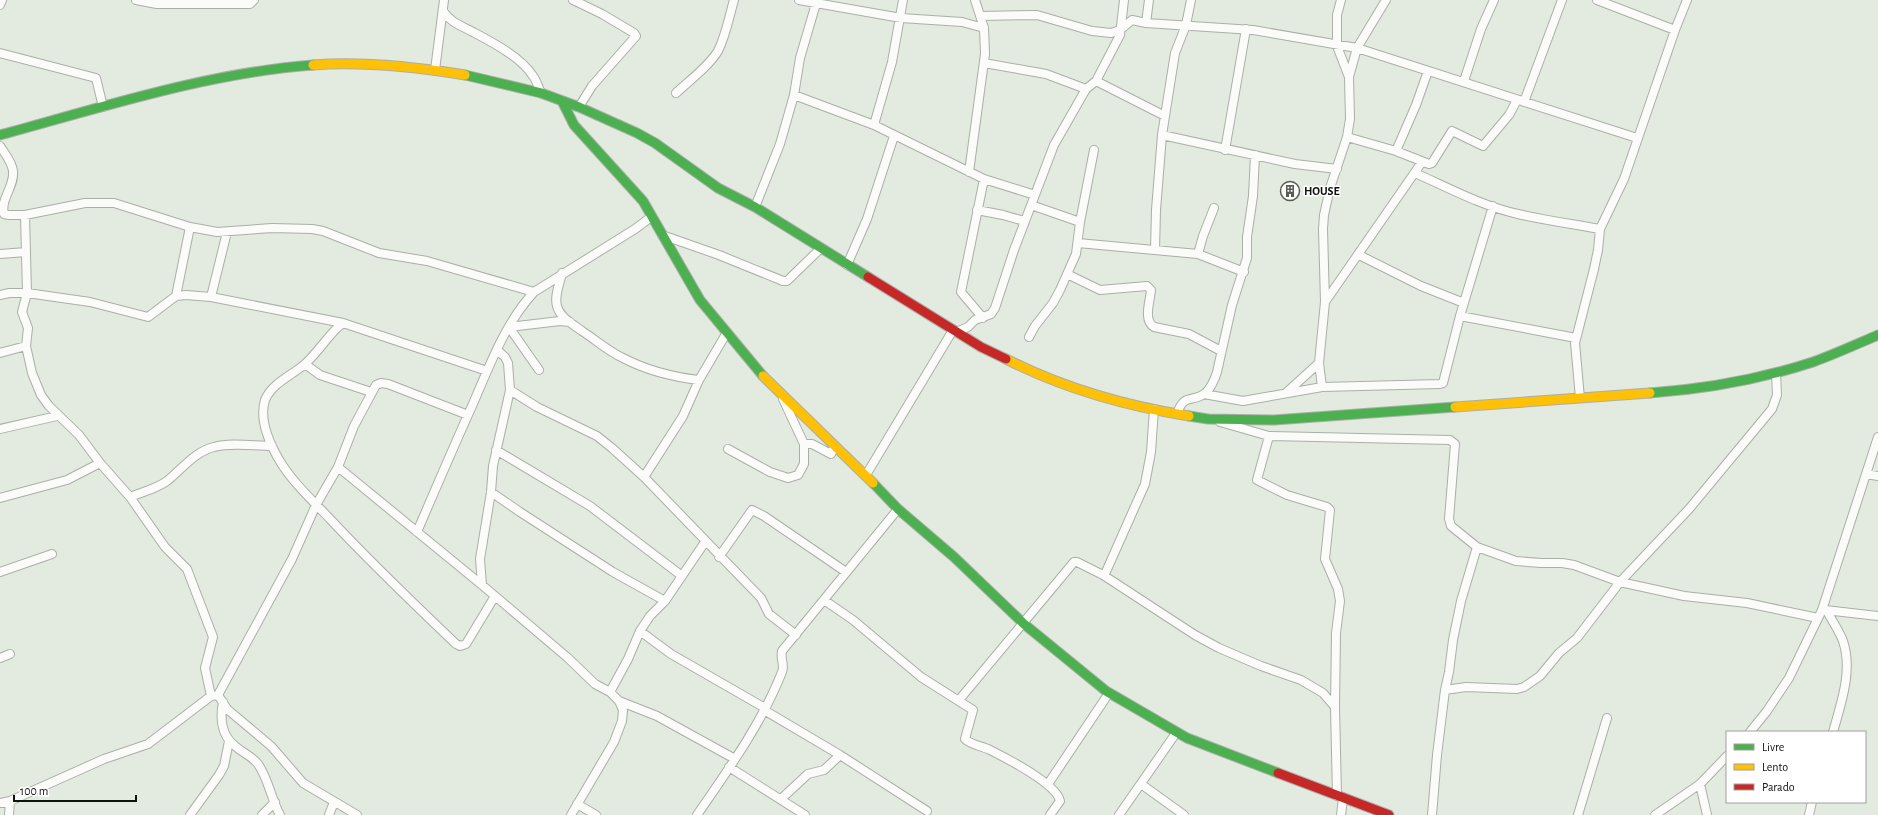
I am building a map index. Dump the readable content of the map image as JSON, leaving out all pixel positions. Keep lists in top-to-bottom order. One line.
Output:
{"places":{"building":["HOUSE"]},"legend":["Livre","Lento","Parado"],"scale_bar":"100 m"}
